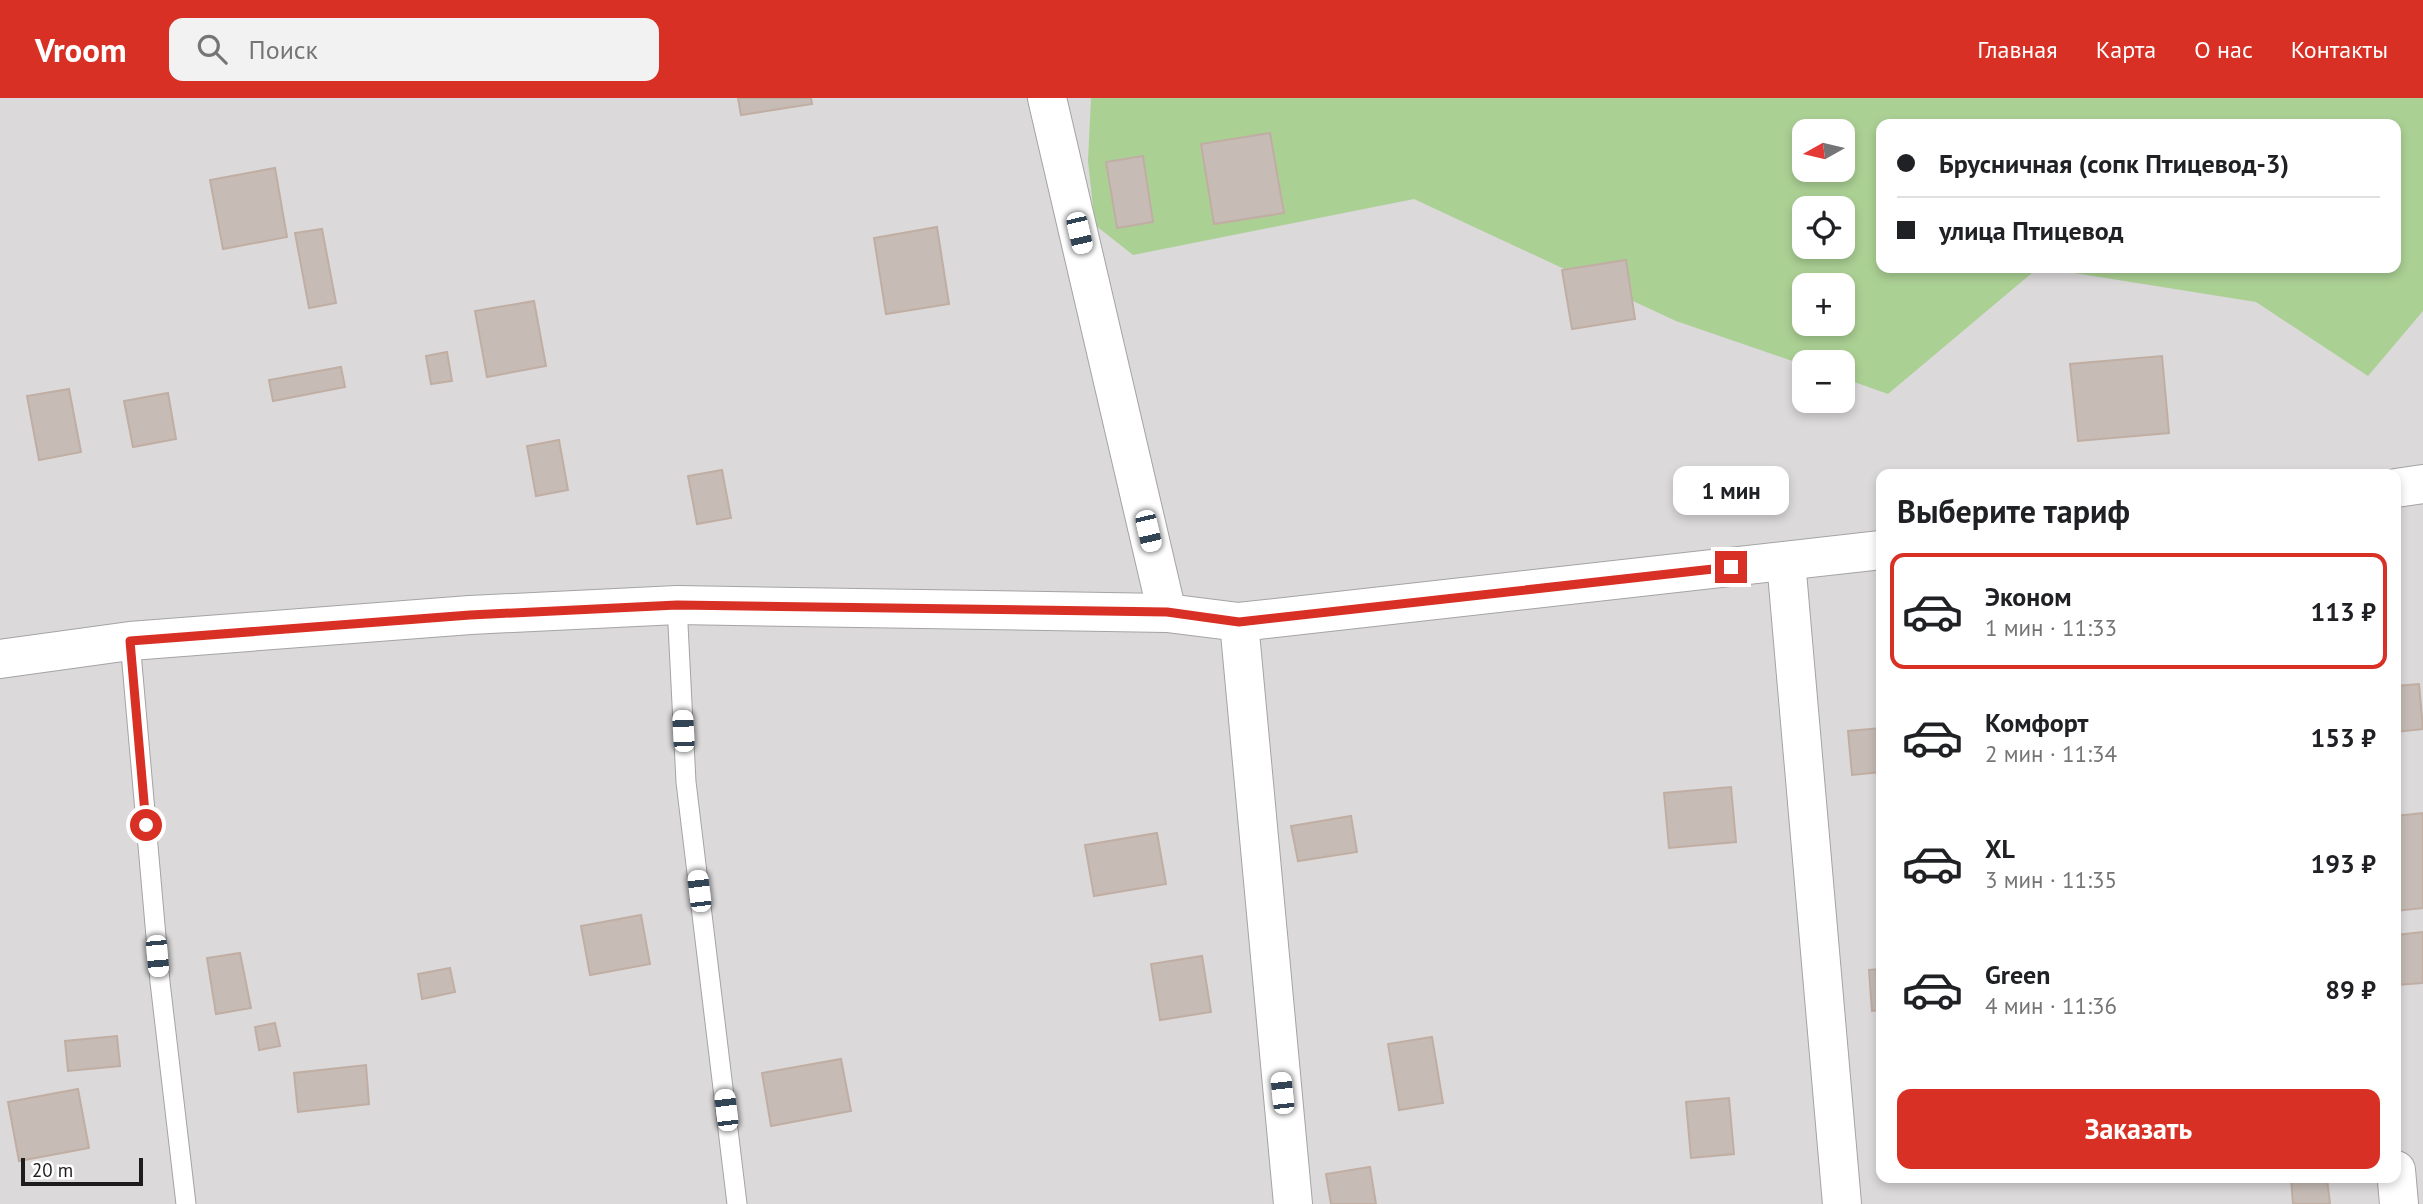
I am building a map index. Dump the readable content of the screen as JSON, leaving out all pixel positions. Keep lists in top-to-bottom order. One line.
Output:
{"scale_bar":"20 m","north":"left","page":{"header":"Vroom","search":"Поиск","nav":["Главная","Карта","О нас","Контакты"],"map_buttons":["+","−"],"banner":["Брусничная (сопк Птицевод-3)","улица Птицевод"],"bubble":"1 мин","heading":"Выберите тариф","list":[{"name":"Эконом","note":"1 мин · 11:33","value":"113 ₽"},{"name":"Комфорт","note":"2 мин · 11:34","value":"153 ₽"},{"name":"XL","note":"3 мин · 11:35","value":"193 ₽"},{"name":"Green","note":"4 мин · 11:36","value":"89 ₽"}],"buttons":"Заказать","scale":"20 m"}}
